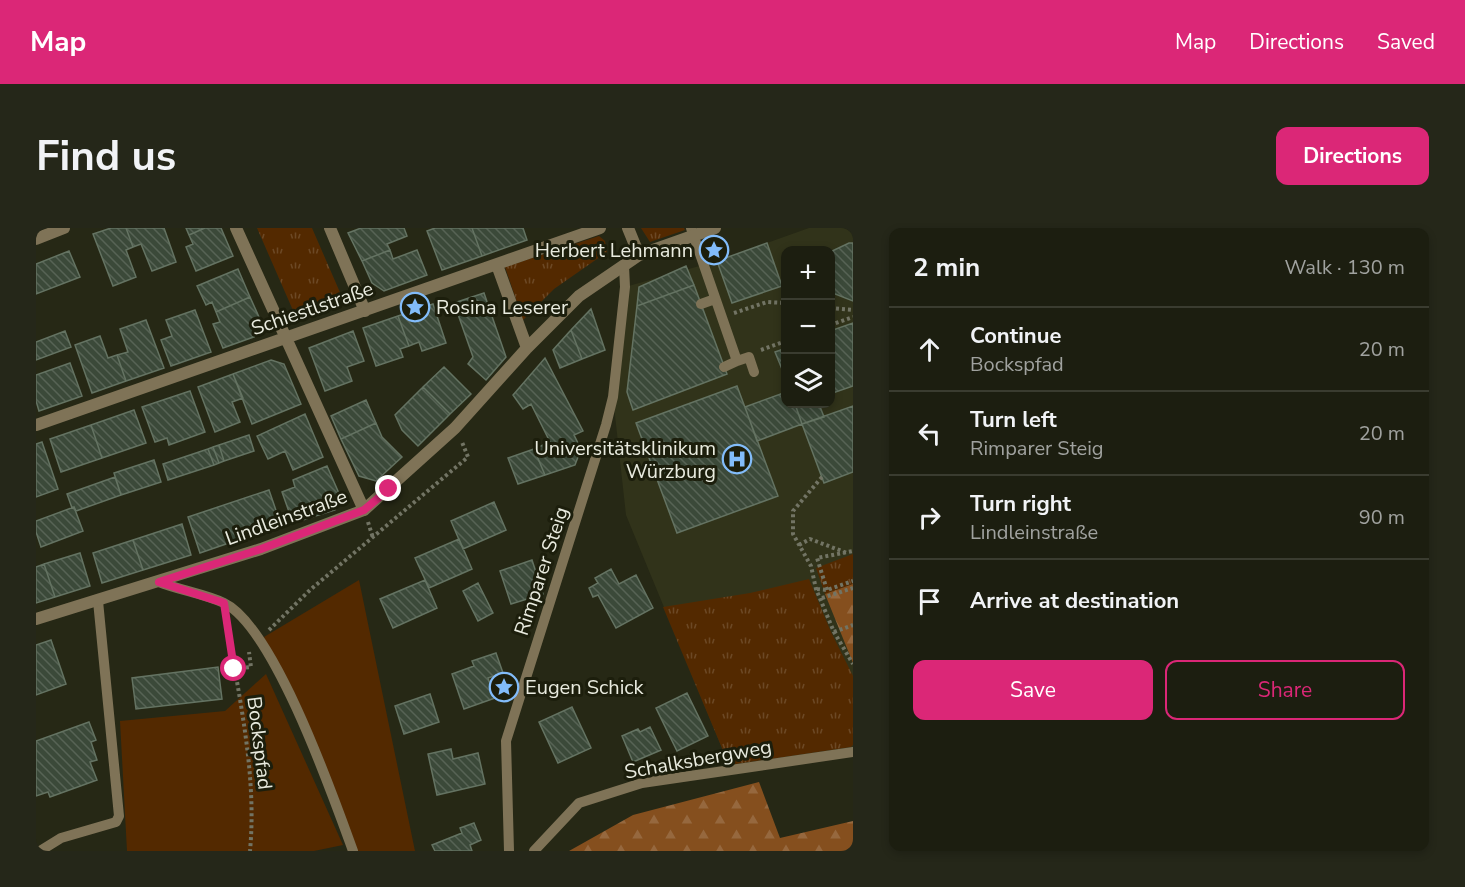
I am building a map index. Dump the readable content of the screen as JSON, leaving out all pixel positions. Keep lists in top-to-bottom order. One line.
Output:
{"streets":{"street":["Schiestlstraße","Lindleinstraße"],"lane":["Rimparer Steig","Schalksbergweg"],"path":["Bockspfad"]},"crossings":[["Lindleinstraße","Rimparer Steig"]],"places":{"place":["Herbert Lehmann","Rosina Leserer","Eugen Schick"],"hospital":["Universitätsklinikum Würzburg"]},"page":{"header":"Map","nav":["Map","Directions","Saved"],"buttons":["Directions",["Save","Share"]],"title":"Find us","heading":["2 min","Walk · 130 m"],"map_buttons":["+","−"],"list":[["Continue","Bockspfad","20 m"],["Turn left","Rimparer Steig","20 m"],["Turn right","Lindleinstraße","90 m"],"Arrive at destination"]}}
